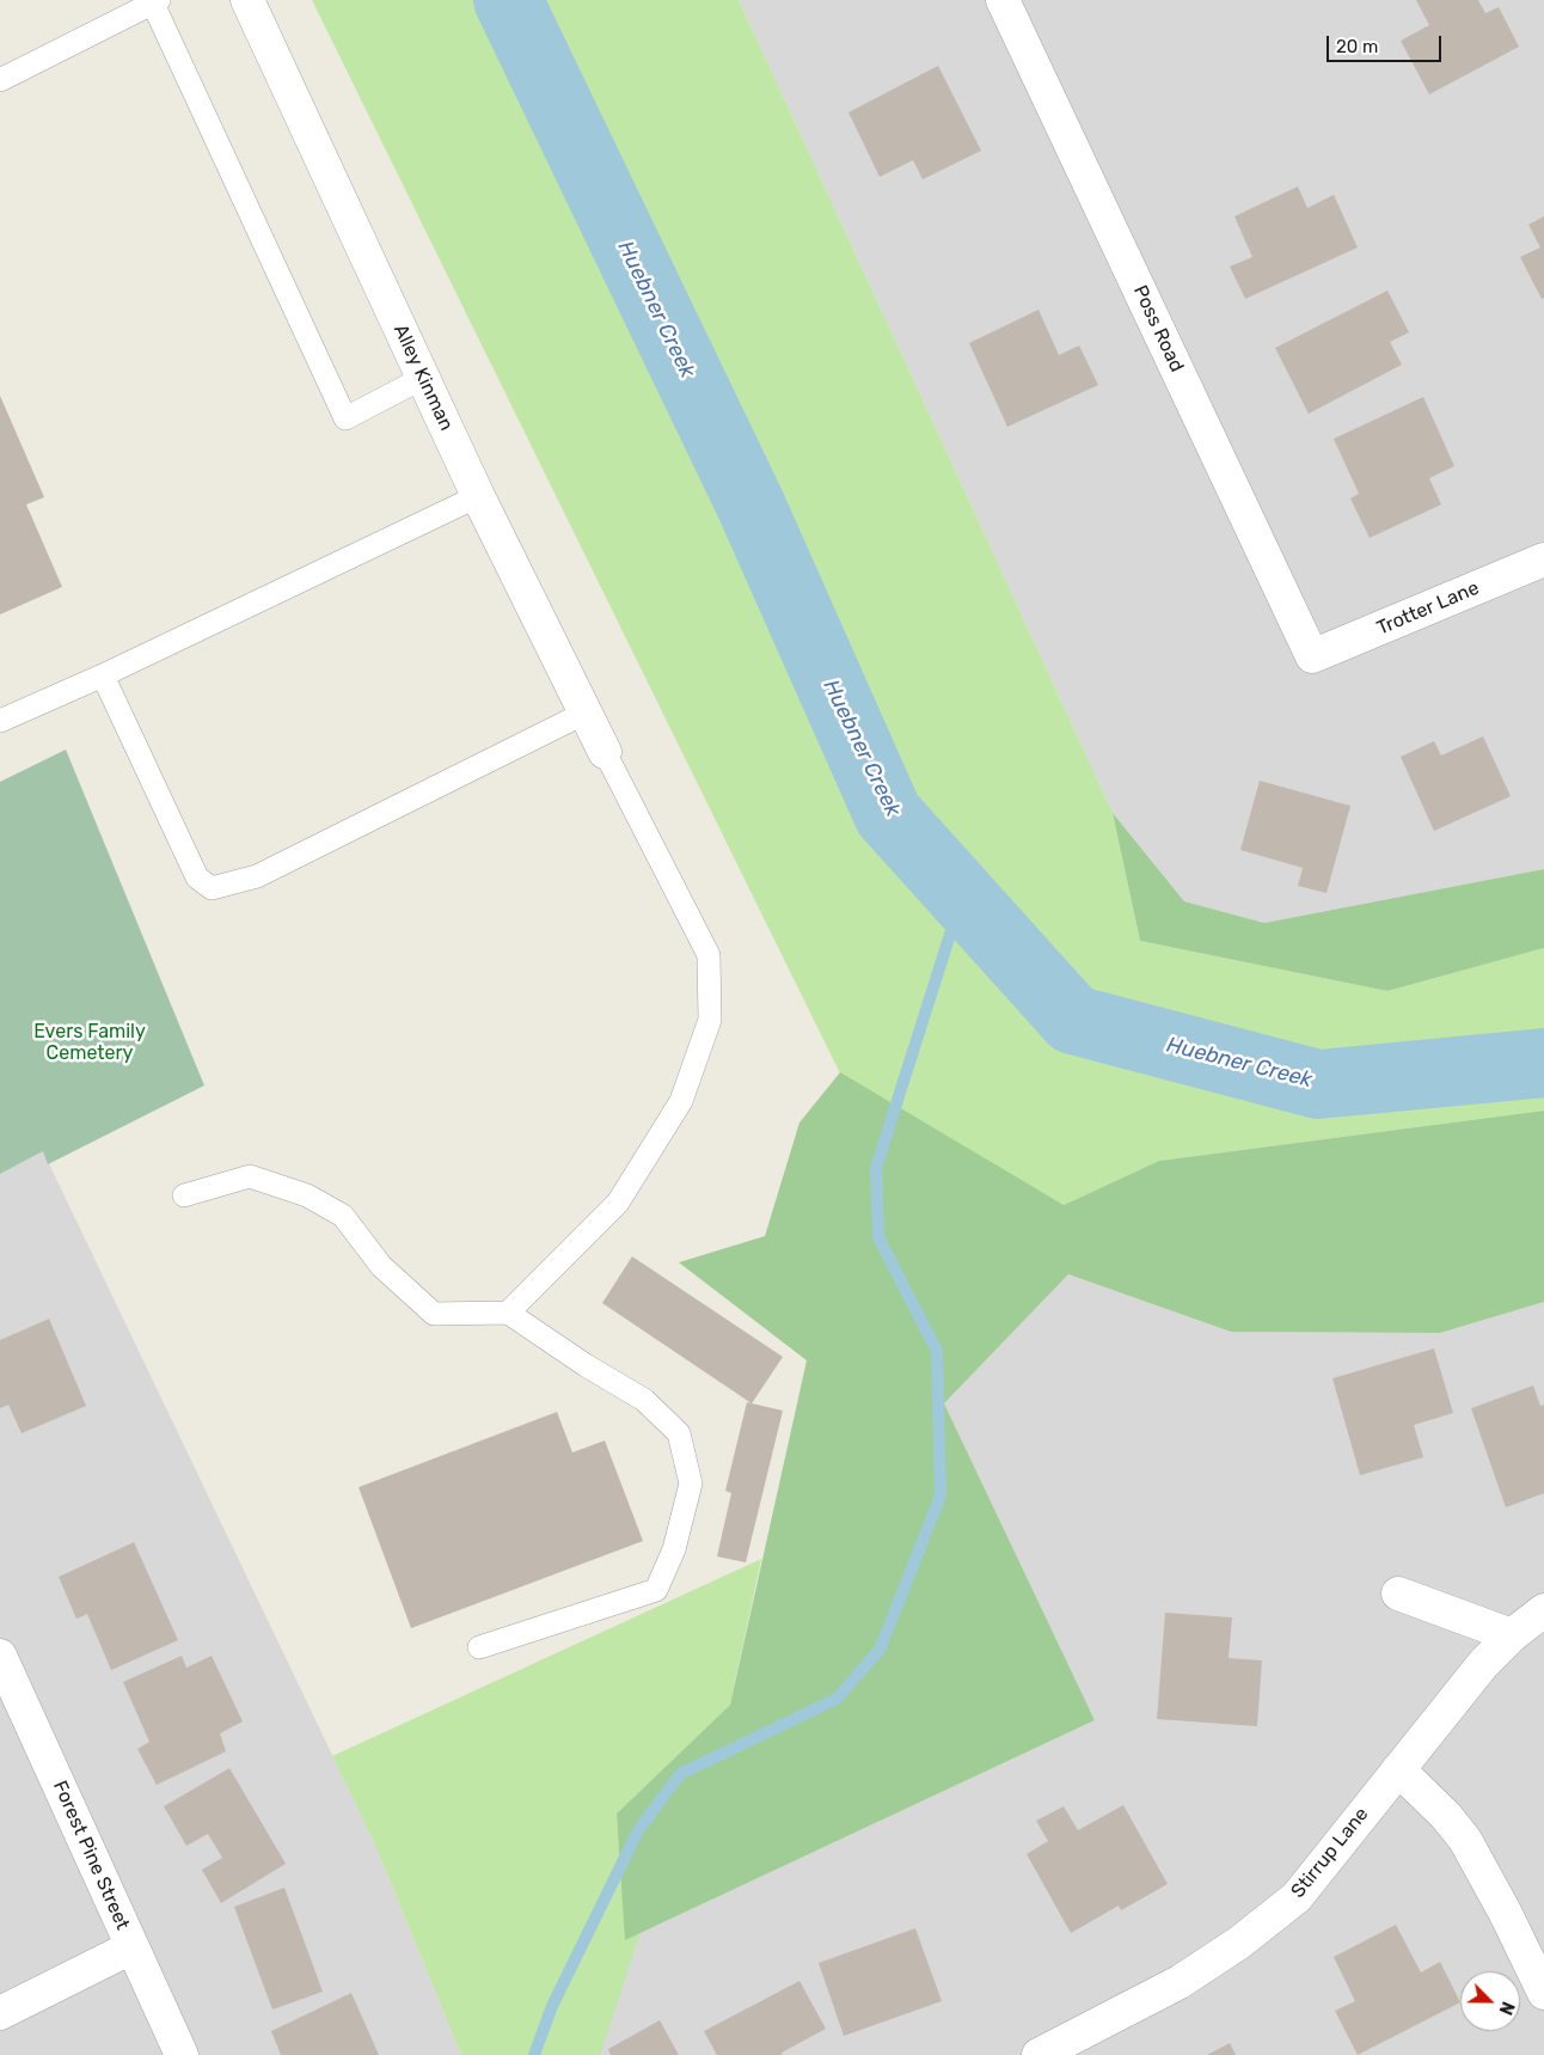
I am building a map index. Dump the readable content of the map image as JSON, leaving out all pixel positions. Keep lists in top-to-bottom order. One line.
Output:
{"streets":{"street":["Poss Road","Alley Kinman","Trotter Lane","Stirrup Lane","Forest Pine Street"]},"crossings":[["Poss Road","Trotter Lane"]],"water":["Huebner Creek"],"parks":["Evers Family Cemetery"],"scale_bar":"20 m","north":"bottom right"}
